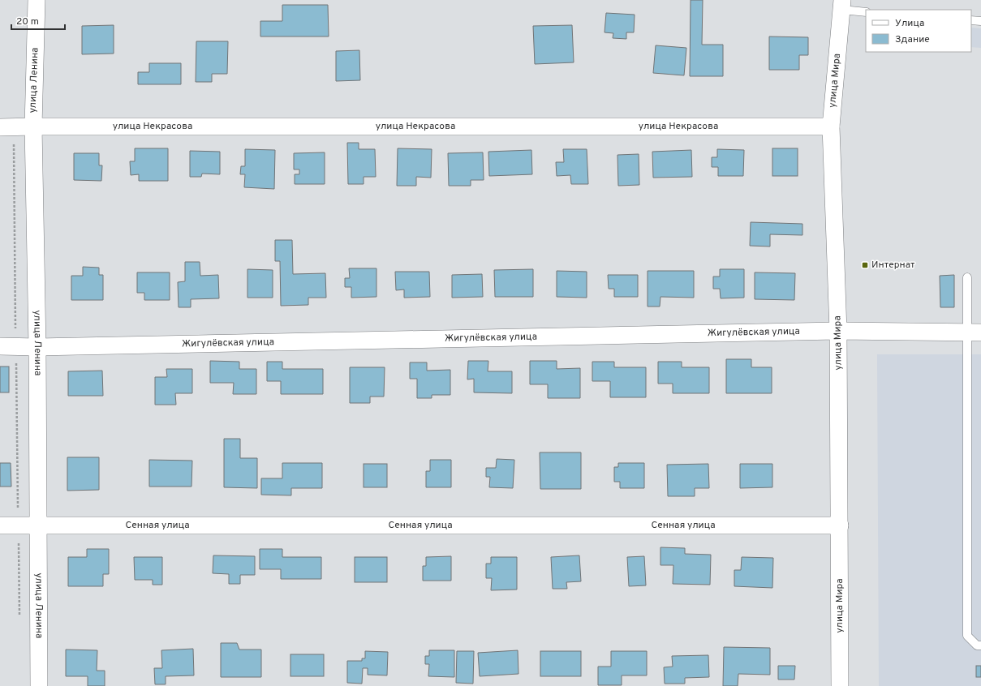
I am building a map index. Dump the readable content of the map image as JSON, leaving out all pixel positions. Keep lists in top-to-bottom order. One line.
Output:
{"streets":{"street":["улица Ленина","улица Мира","улица Некрасова","Жигулёвская улица","Сенная улица"]},"crossings":[["улица Ленина","улица Некрасова"],["улица Ленина","Жигулёвская улица"],["улица Ленина","Сенная улица"],["улица Мира","улица Некрасова"],["улица Мира","Жигулёвская улица"],["улица Мира","Сенная улица"]],"places":{"transit":["Интернат"]},"legend":["Улица","Здание"],"scale_bar":"20 m"}
